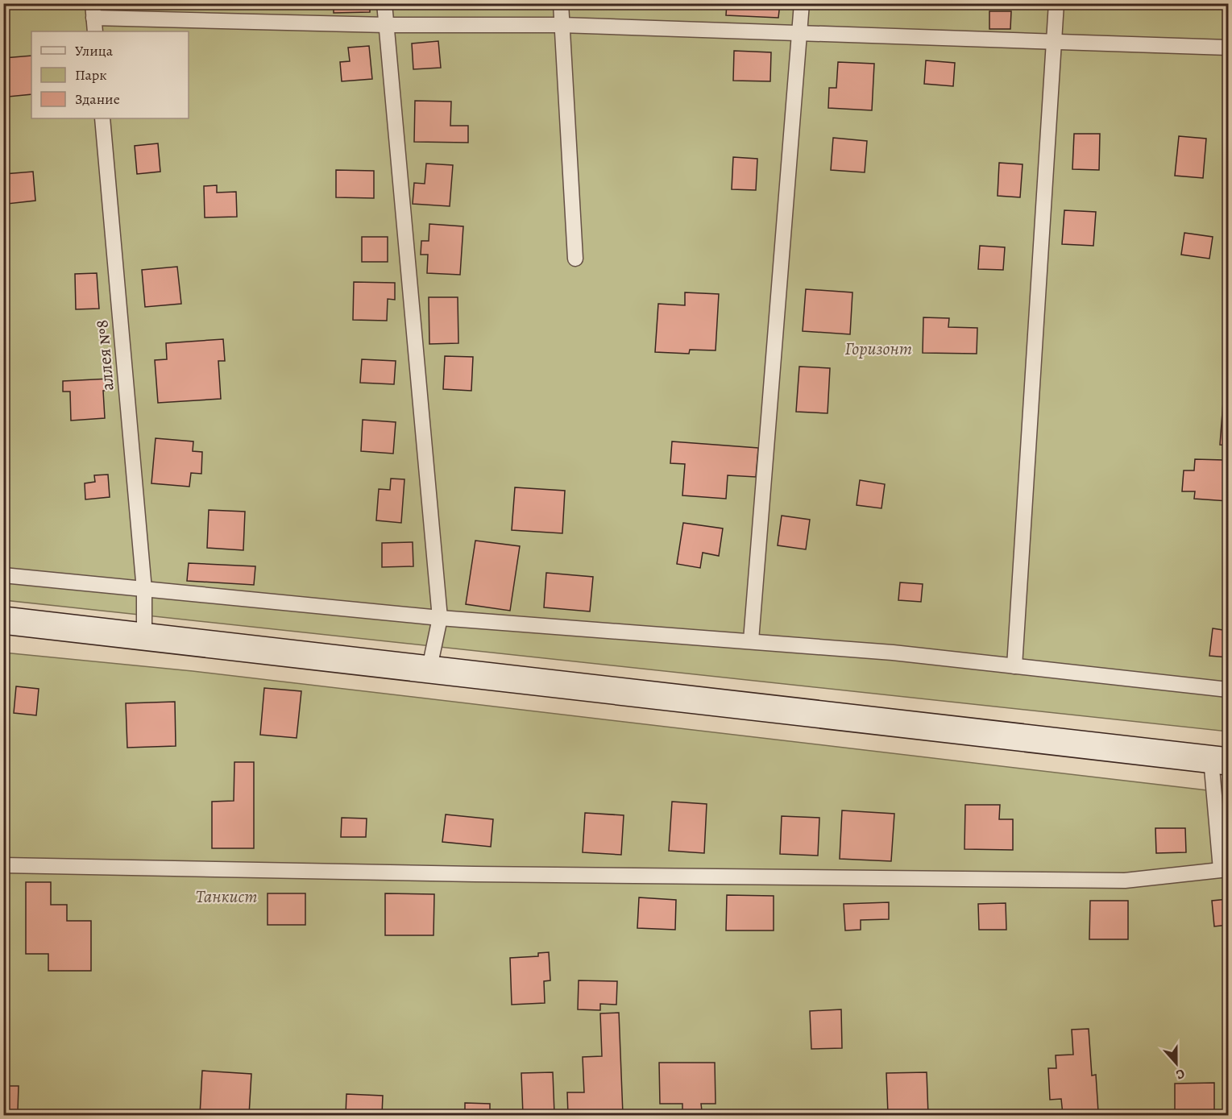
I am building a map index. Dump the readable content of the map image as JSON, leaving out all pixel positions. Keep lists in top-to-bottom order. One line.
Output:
{"streets":{"lane":["аллея №8"]},"parks":["Горизонт","Танкист"],"legend":["Улица","Парк","Здание"],"north":"bottom"}
